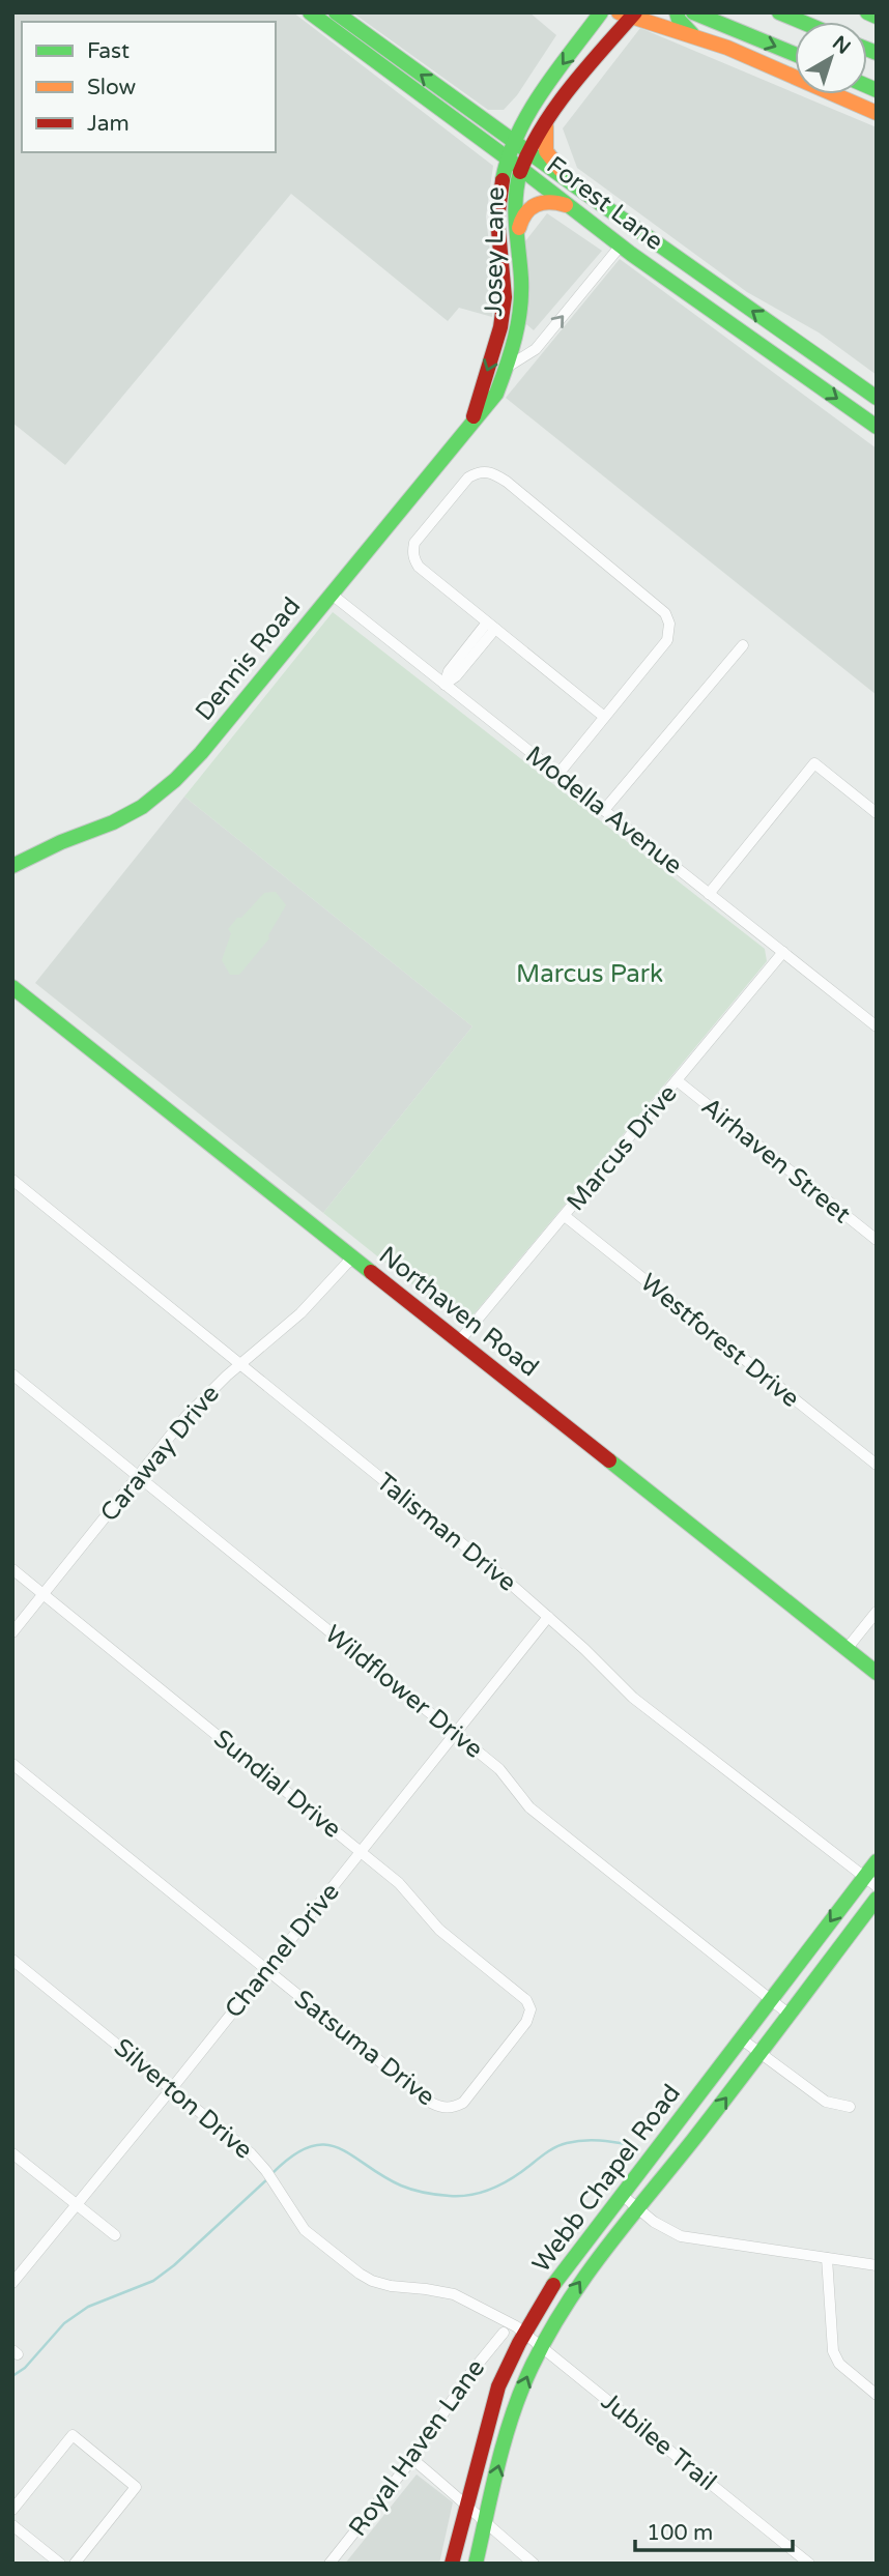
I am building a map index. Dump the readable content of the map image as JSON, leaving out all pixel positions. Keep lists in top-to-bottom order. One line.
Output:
{"streets":{"main road":["Forest Lane","Josey Lane","Dennis Road","Northaven Road","Webb Chapel Road"],"street":["Modella Avenue","Marcus Drive","Airhaven Street","Westforest Drive","Caraway Drive","Talisman Drive","Wildflower Drive","Sundial Drive","Channel Drive","Satsuma Drive","Silverton Drive","Jubilee Trail","Royal Haven Lane"]},"crossings":[["Forest Lane","Josey Lane"],["Josey Lane","Dennis Road"],["Dennis Road","Modella Avenue"],["Modella Avenue","Marcus Drive"],["Marcus Drive","Airhaven Street"],["Marcus Drive","Northaven Road"],["Marcus Drive","Westforest Drive"],["Northaven Road","Caraway Drive"],["Caraway Drive","Talisman Drive"],["Caraway Drive","Wildflower Drive"],["Caraway Drive","Sundial Drive"],["Talisman Drive","Channel Drive"],["Talisman Drive","Webb Chapel Road"],["Wildflower Drive","Channel Drive"],["Wildflower Drive","Webb Chapel Road"],["Sundial Drive","Channel Drive"],["Sundial Drive","Satsuma Drive"],["Channel Drive","Satsuma Drive"],["Channel Drive","Silverton Drive"],["Silverton Drive","Webb Chapel Road"],["Silverton Drive","Jubilee Trail"],["Silverton Drive","Royal Haven Lane"],["Webb Chapel Road","Jubilee Trail"]],"parks":["Marcus Park"],"legend":["Fast","Slow","Jam"],"scale_bar":"100 m","north":"top right"}
